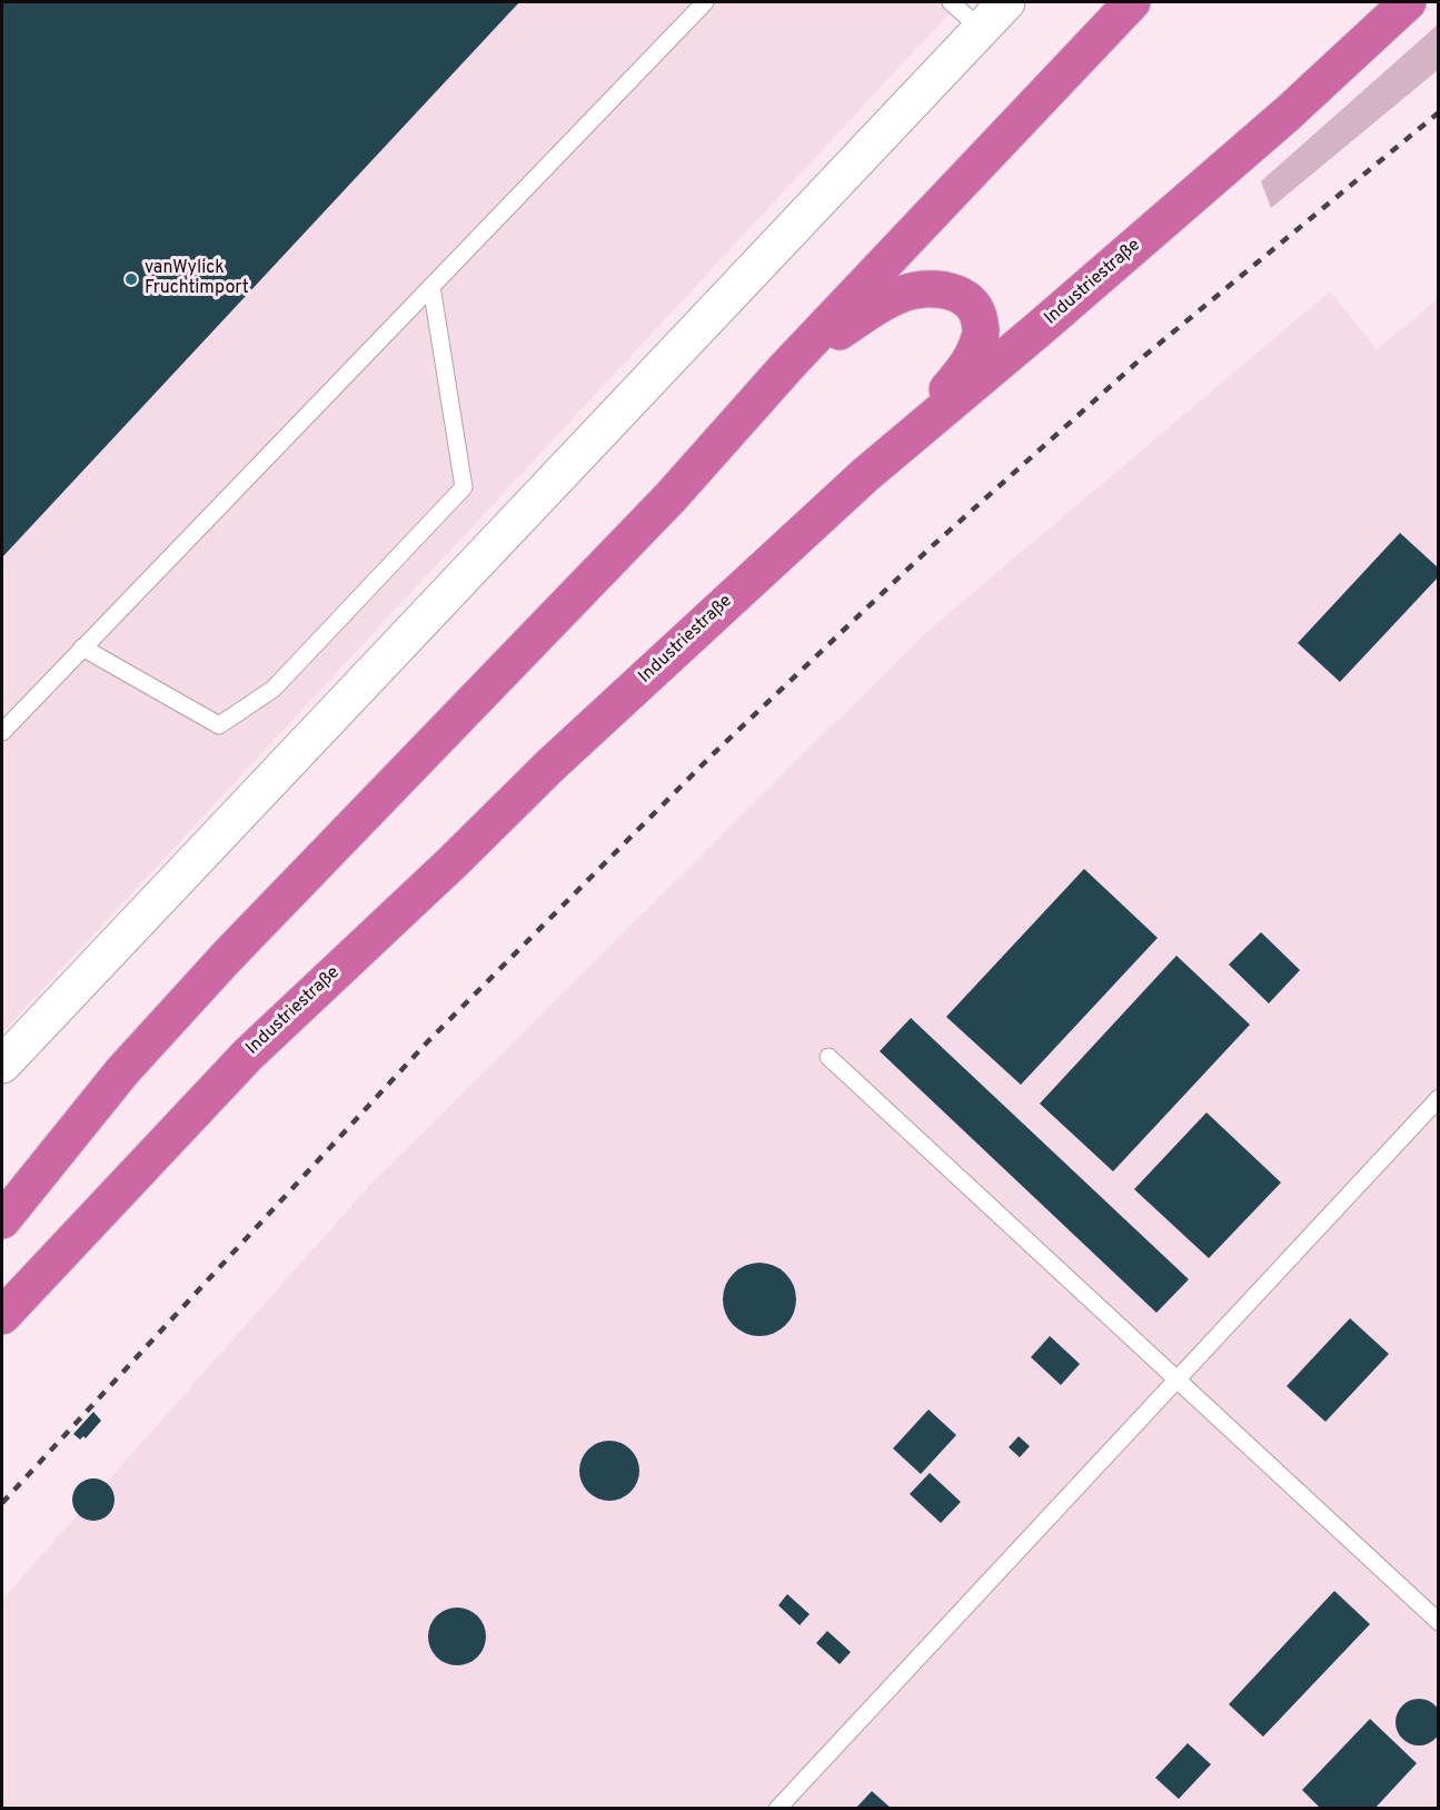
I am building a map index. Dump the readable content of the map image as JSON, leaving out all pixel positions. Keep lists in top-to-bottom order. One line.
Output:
{"streets":{"highway":["Industriestraße"]},"places":["vanWylick Fruchtimport"]}
